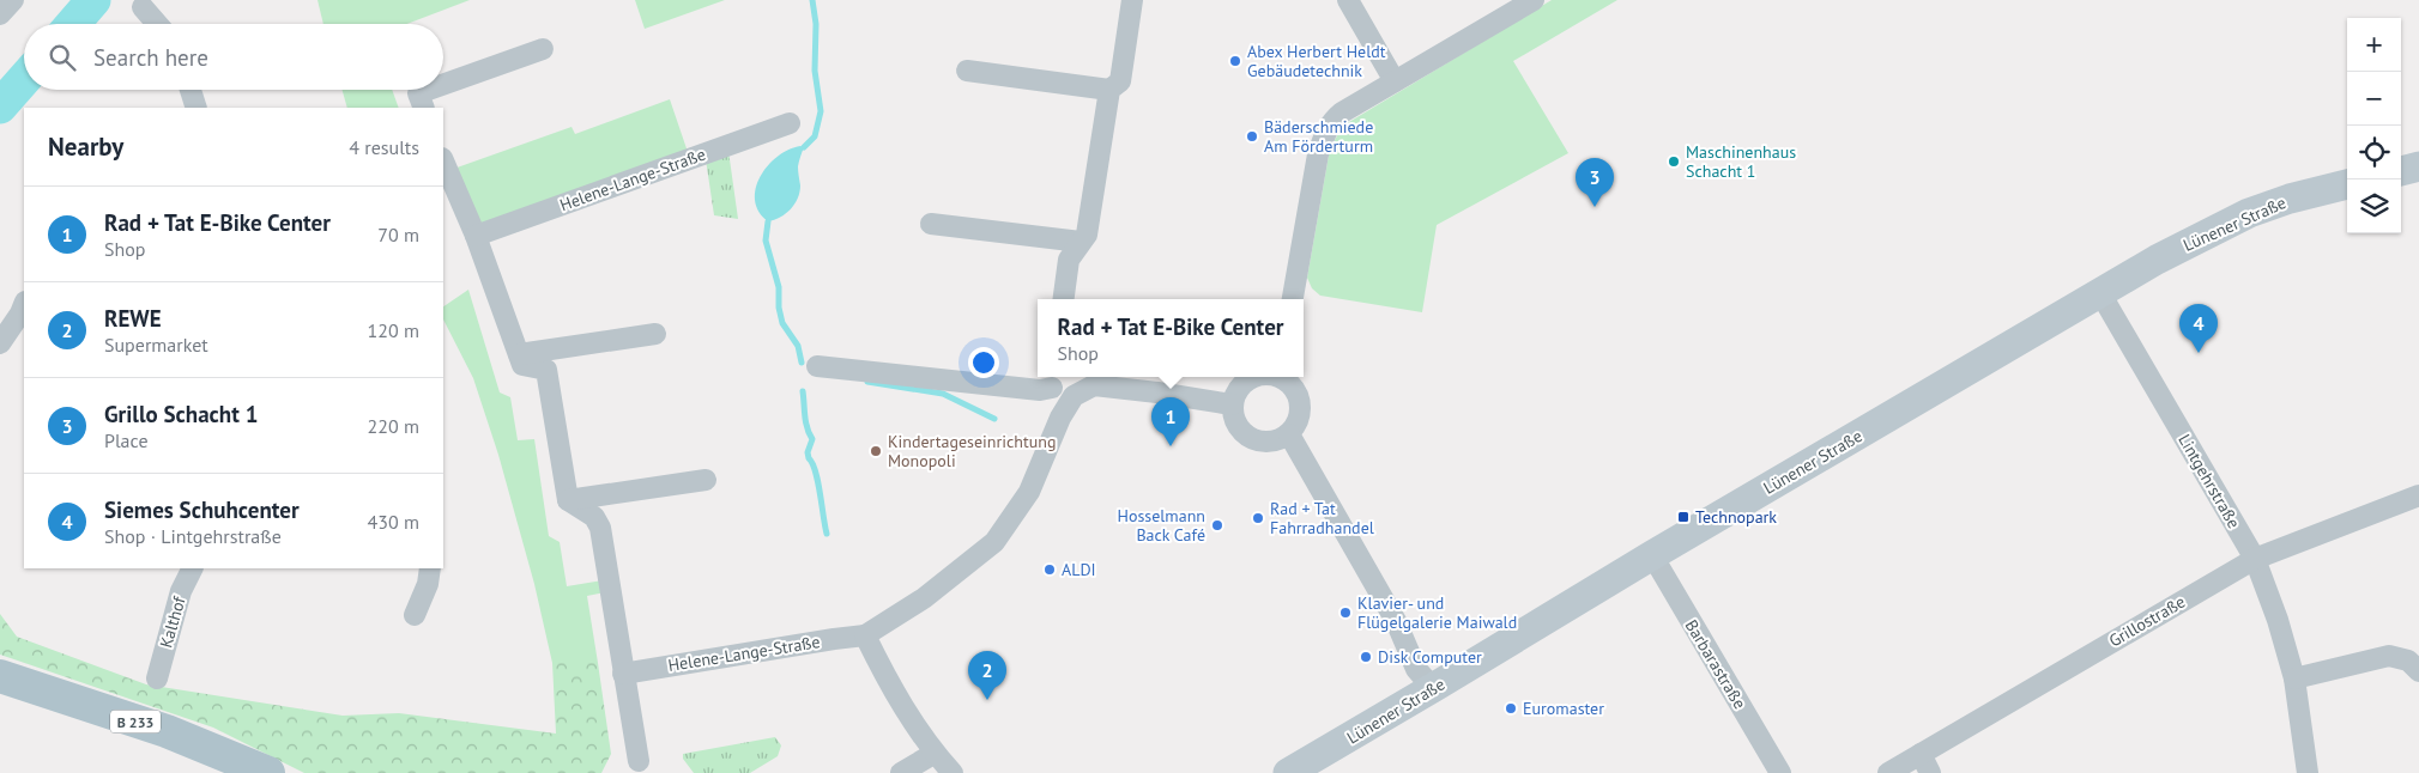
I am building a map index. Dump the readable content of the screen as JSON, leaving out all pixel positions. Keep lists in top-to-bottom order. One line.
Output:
{"streets":{"main road":["Lünener Straße","B 233"],"street":["Helene-Lange-Straße","Lintgehrstraße","Grillostraße","Kalthof","Barbarastraße"]},"crossings":[["Lünener Straße","Lintgehrstraße"],["Lünener Straße","Barbarastraße"],["Lintgehrstraße","Grillostraße"]],"places":{"other":["Abex Herbert Heldt Gebäudetechnik","Bäderschmiede Am Förderturm","Maschinenhaus Schacht 1","Kindertageseinrichtung Monopoli","Rad + Tat Fahrradhandel","Hosselmann Back Café","ALDI","Klavier- und Flügelgalerie Maiwald","Disk Computer","Euromaster"],"transit":["Technopark"]},"page":{"map_buttons":["+","−"],"search":"Search here","heading":["Nearby","4 results"],"pins":["3","4","1","2"],"list":[{"mark":"1","name":"Rad + Tat E-Bike Center","note":"Shop","value":"70 m"},{"mark":"2","name":"REWE","note":"Supermarket","value":"120 m"},{"mark":"3","name":"Grillo Schacht 1","note":"Place","value":"220 m"},{"mark":"4","name":"Siemes Schuhcenter","note":"Shop · Lintgehrstraße","value":"430 m"}],"popup":["Rad + Tat E-Bike Center","Shop"]}}
